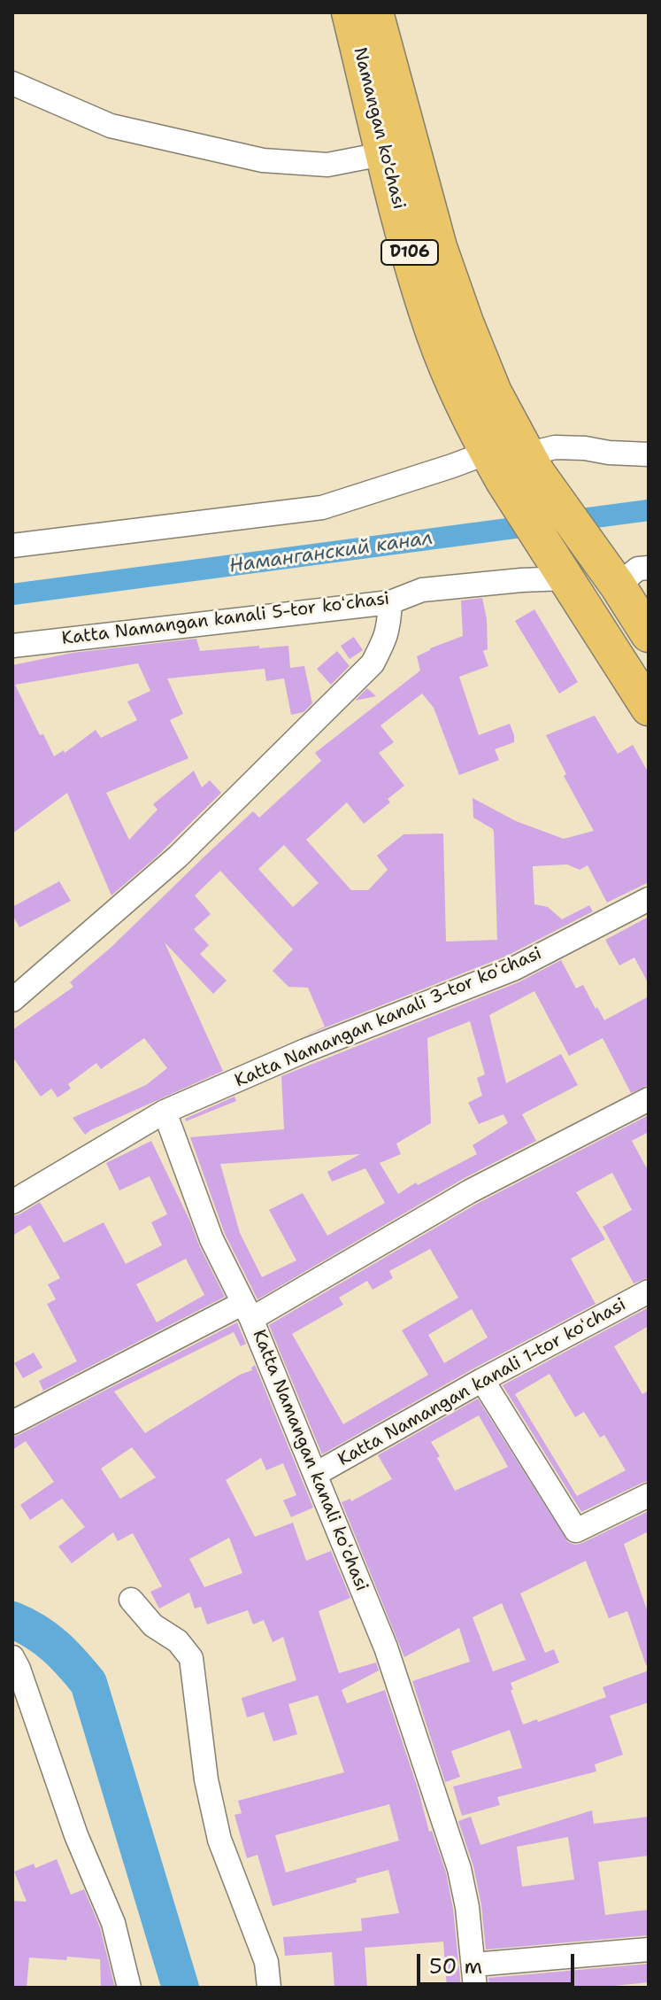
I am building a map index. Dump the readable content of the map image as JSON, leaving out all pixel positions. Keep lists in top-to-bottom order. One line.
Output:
{"streets":{"main road":["Namangan ko'chasi","D106"],"street":["Katta Namangan kanali 5-tor koʻchasi","Katta Namangan kanali 3-tor koʻchasi","Katta Namangan kanali 1-tor koʻchasi","Katta Namangan kanali koʻchasi"]},"crossings":[["Namangan ko'chasi","D106"],["D106","Katta Namangan kanali 5-tor koʻchasi"],["Katta Namangan kanali 3-tor koʻchasi","Katta Namangan kanali koʻchasi"],["Katta Namangan kanali 1-tor koʻchasi","Katta Namangan kanali koʻchasi"]],"water":["Наманганский канал"],"scale_bar":"50 m"}
